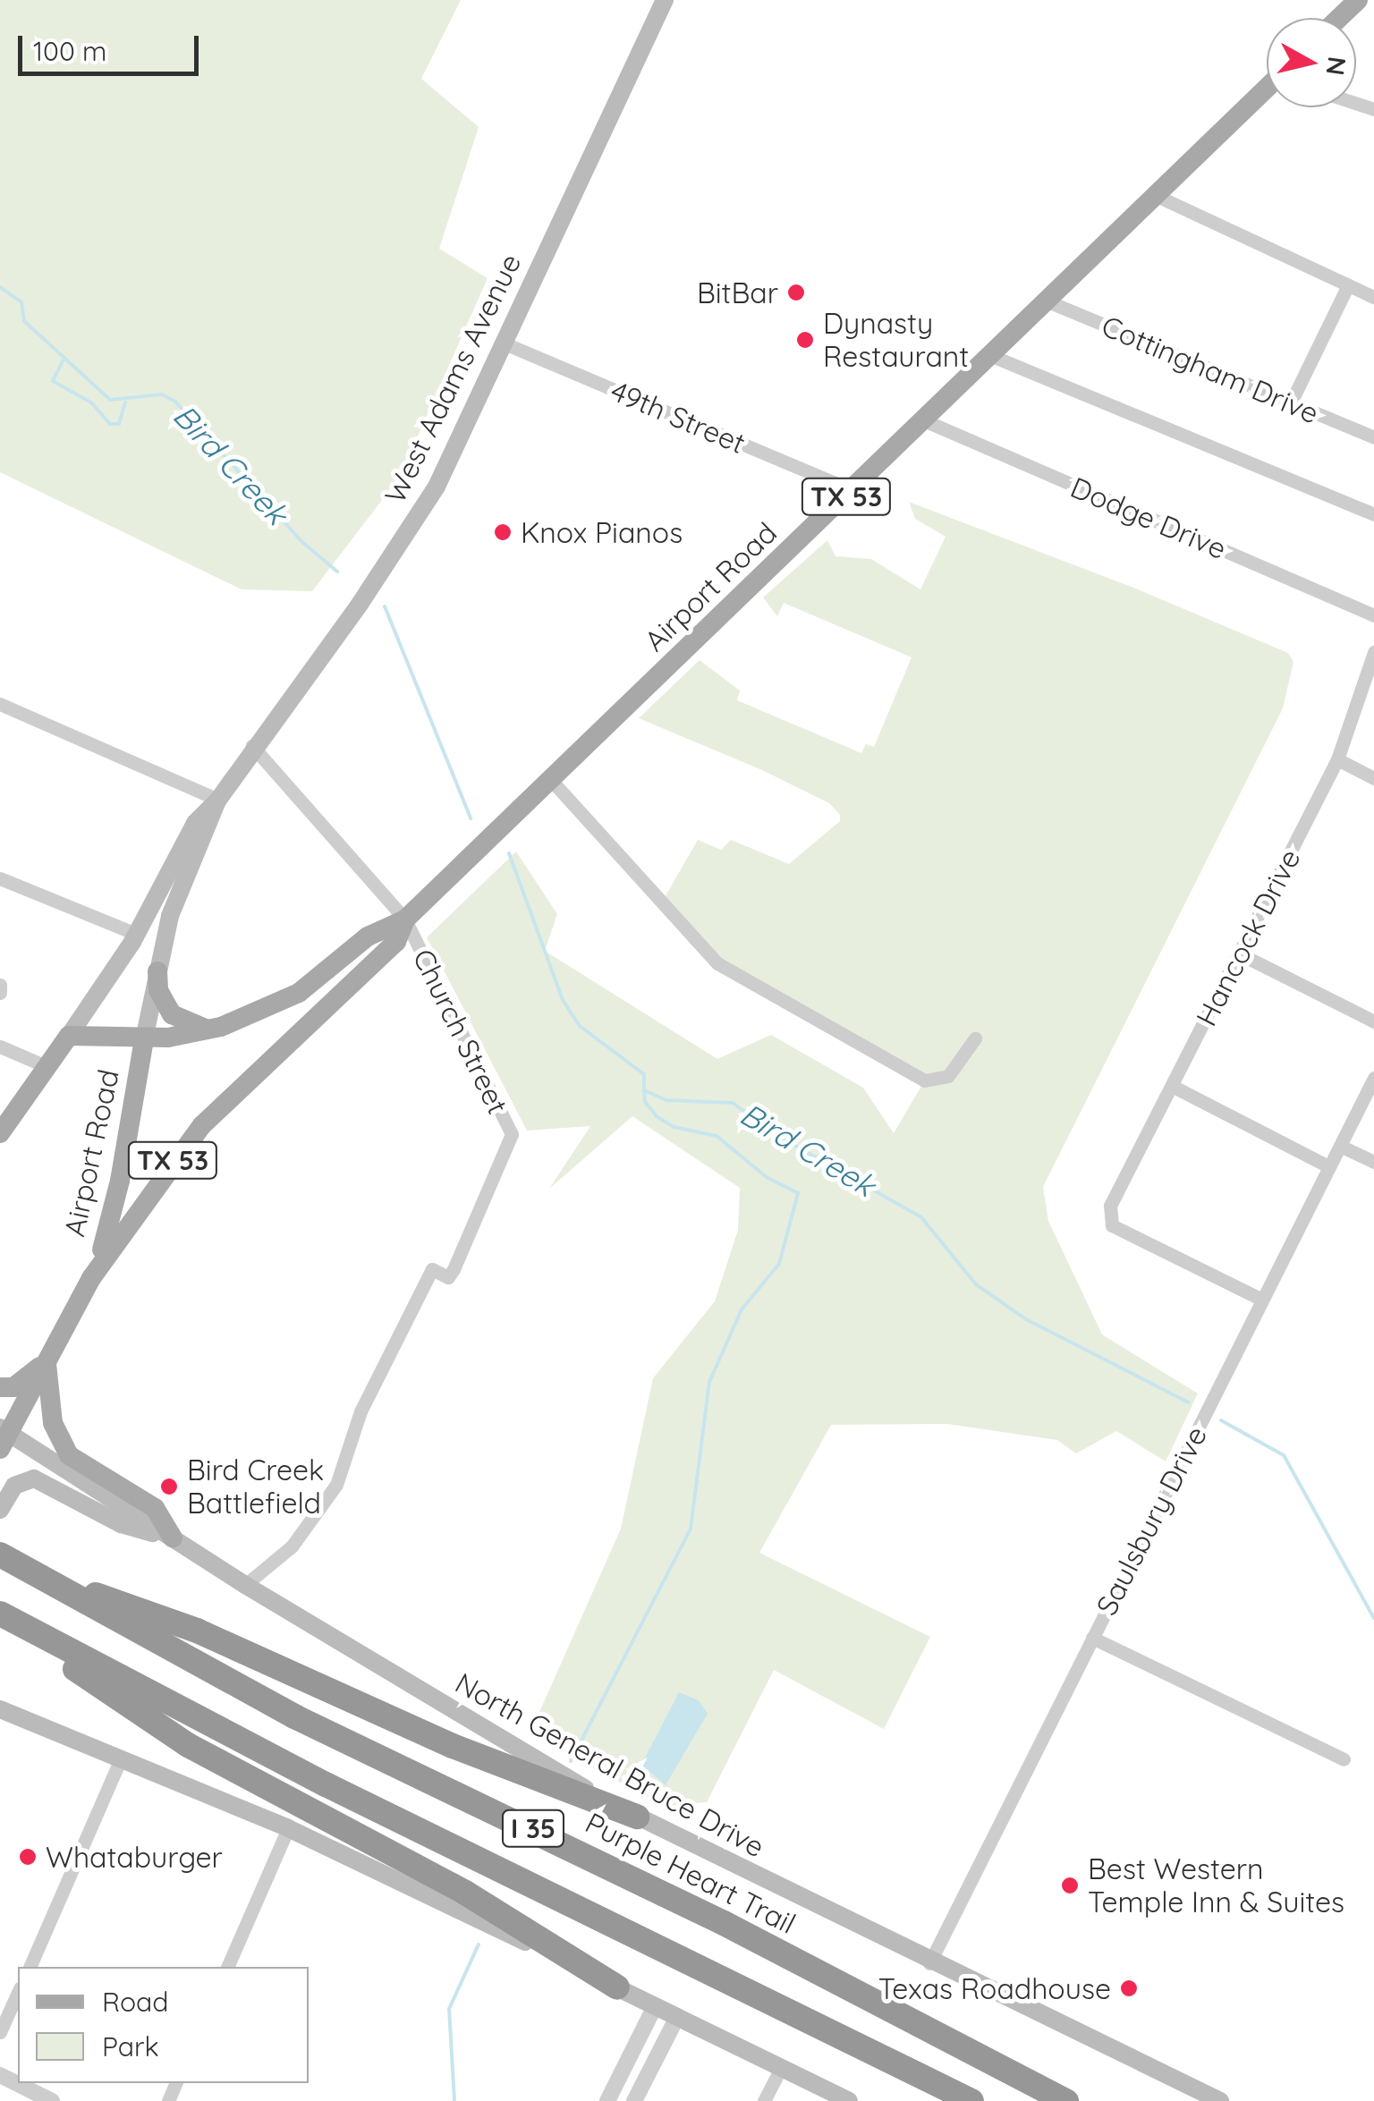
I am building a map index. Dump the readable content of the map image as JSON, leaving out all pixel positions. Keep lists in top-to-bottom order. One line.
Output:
{"streets":{"highway":["I 35","Purple Heart Trail"],"main road":["West Adams Avenue","TX 53","Airport Road","North General Bruce Drive"],"street":["Cottingham Drive","49th Street","Dodge Drive","Hancock Drive","Church Street","Saulsbury Drive"]},"crossings":[["Cottingham Drive","Airport Road"],["West Adams Avenue","49th Street"],["West Adams Avenue","Airport Road"],["49th Street","Airport Road"],["Dodge Drive","Airport Road"],["Airport Road","Church Street"],["Airport Road","North General Bruce Drive"],["Hancock Drive","Saulsbury Drive"],["Church Street","North General Bruce Drive"],["Saulsbury Drive","North General Bruce Drive"]],"water":["Bird Creek"],"places":["BitBar","Dynasty Restaurant","Knox Pianos","Bird Creek Battlefield","Whataburger","Best Western Temple Inn & Suites","Texas Roadhouse"],"legend":["Road","Park"],"scale_bar":"100 m","north":"right"}
